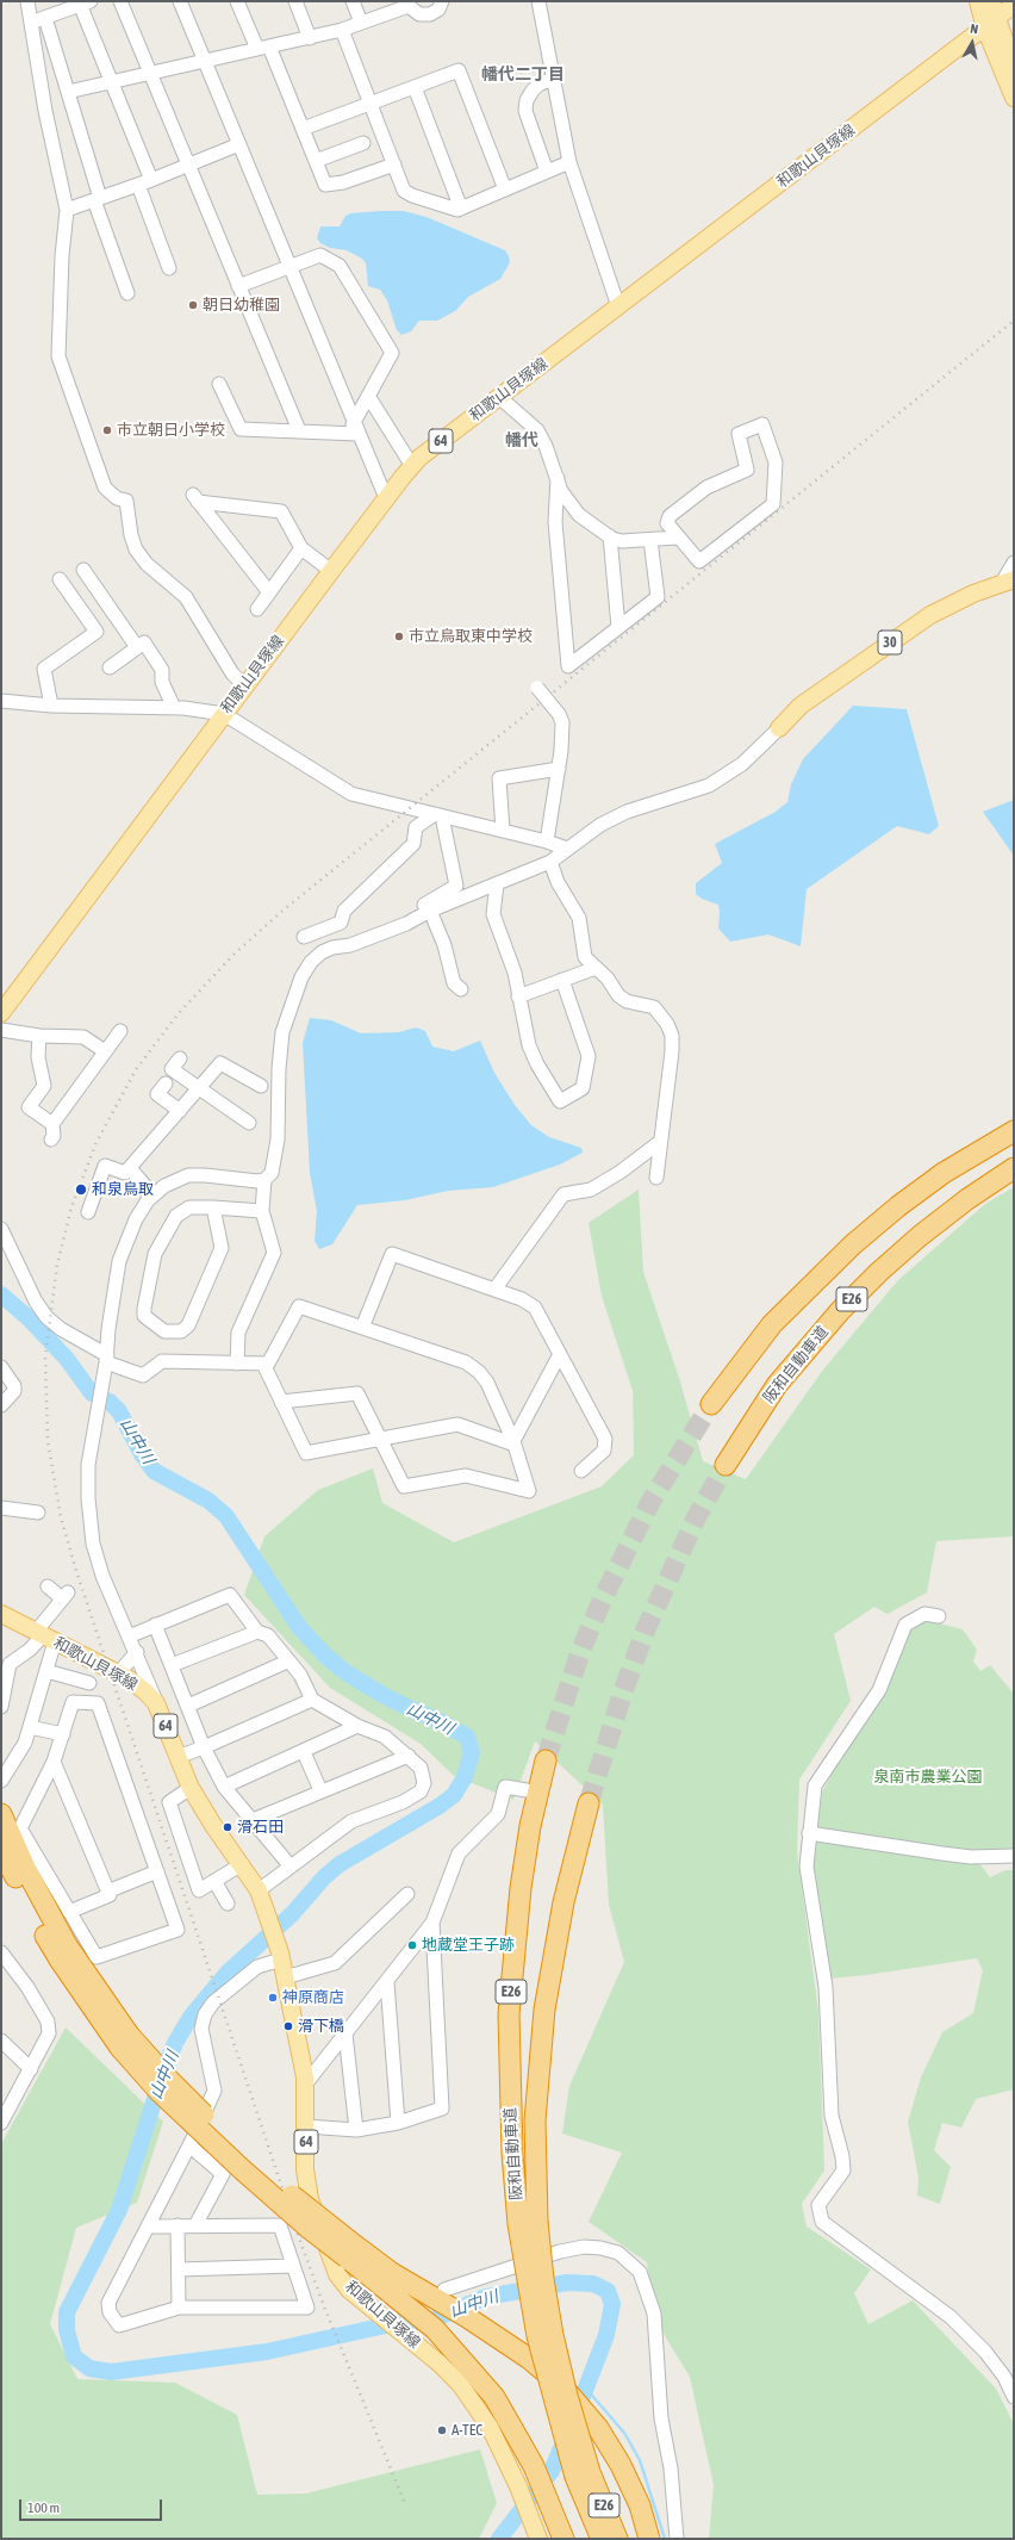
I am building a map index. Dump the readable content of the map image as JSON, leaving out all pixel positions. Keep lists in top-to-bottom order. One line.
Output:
{"streets":{"highway":["E26","阪和自動車道"],"main road":["和歌山貝塚線","64","30"]},"districts":["幡代二丁目","幡代"],"water":["山中川"],"parks":["泉南市農業公園"],"places":["朝日幼稚園","市立朝日小学校","市立鳥取東中学校","和泉鳥取","滑石田","地蔵堂王子跡","神原商店","滑下橋","A-TEC"],"scale_bar":"100 m","north":"top"}
